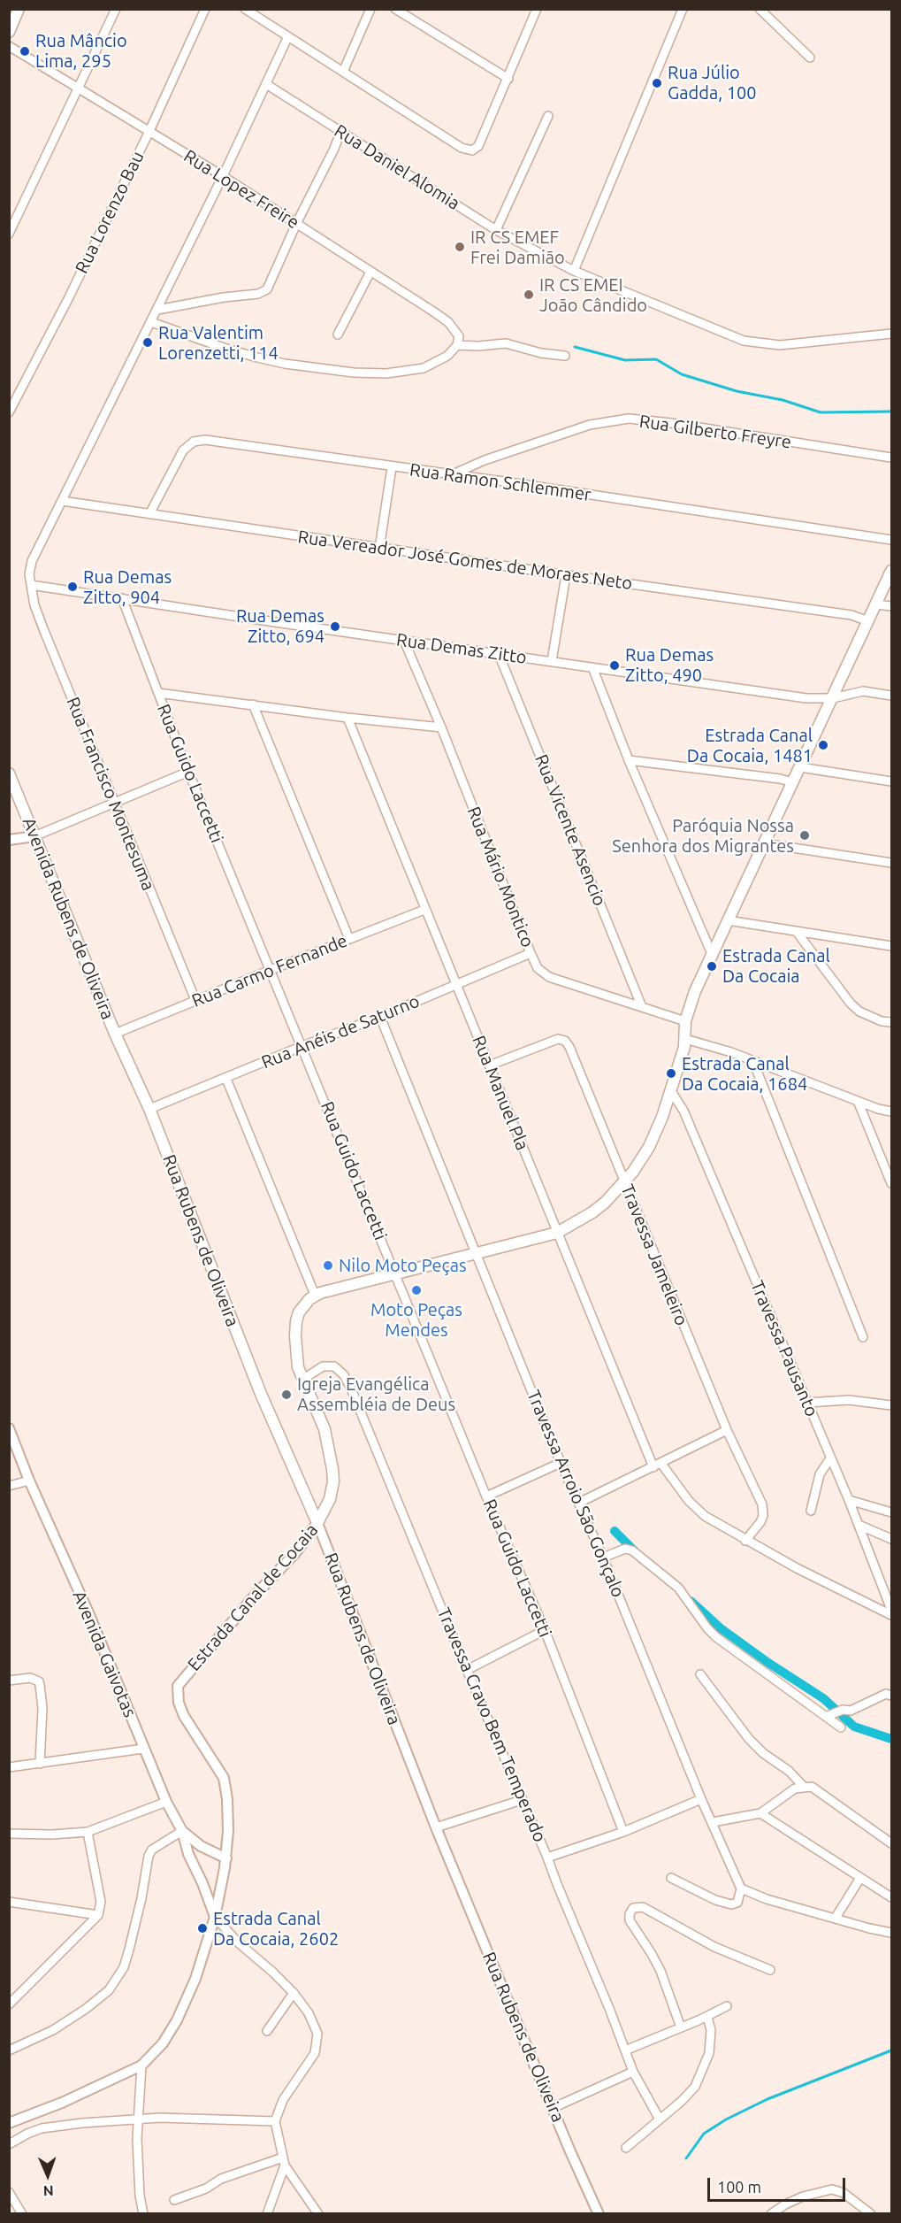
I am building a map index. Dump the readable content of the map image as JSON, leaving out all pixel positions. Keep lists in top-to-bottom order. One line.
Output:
{"streets":{"main road":["Avenida Rubens de Oliveira","Rua Rubens de Oliveira","Estrada Canal de Cocaia"],"street":["Rua Daniel Alomia","Rua Lopez Freire","Rua Lorenzo Bau","Rua Gilberto Freyre","Rua Ramon Schlemmer","Rua Vereador José Gomes de Moraes Neto","Rua Demas Zitto","Rua Guido Laccetti","Rua Francisco Montesuma","Rua Vicente Asencio","Rua Mário Montico","Rua Carmo Fernande","Rua Anéis de Saturno","Rua Manuel Pla","Travessa Jameleiro","Travessa Pausanto","Travessa Arroio São Gonçalo","Avenida Gaivotas","Travessa Cravo Bem Temperado"]},"crossings":[["Rua Lopez Freire","Rua Lorenzo Bau"],["Rua Gilberto Freyre","Rua Ramon Schlemmer"],["Rua Ramon Schlemmer","Rua Vereador José Gomes de Moraes Neto"],["Rua Demas Zitto","Rua Guido Laccetti"],["Rua Demas Zitto","Rua Francisco Montesuma"],["Rua Demas Zitto","Rua Vicente Asencio"],["Rua Demas Zitto","Rua Mário Montico"],["Rua Guido Laccetti","Rua Carmo Fernande"],["Rua Guido Laccetti","Rua Anéis de Saturno"],["Rua Francisco Montesuma","Rua Carmo Fernande"],["Rua Vicente Asencio","Rua Mário Montico"],["Rua Mário Montico","Rua Anéis de Saturno"],["Avenida Rubens de Oliveira","Rua Carmo Fernande"],["Avenida Rubens de Oliveira","Rua Rubens de Oliveira"],["Rua Carmo Fernande","Rua Manuel Pla"],["Rua Carmo Fernande","Rua Rubens de Oliveira"],["Rua Anéis de Saturno","Rua Manuel Pla"],["Rua Anéis de Saturno","Rua Rubens de Oliveira"],["Rua Anéis de Saturno","Travessa Arroio São Gonçalo"],["Rua Manuel Pla","Travessa Jameleiro"],["Rua Rubens de Oliveira","Estrada Canal de Cocaia"],["Estrada Canal de Cocaia","Avenida Gaivotas"],["Estrada Canal de Cocaia","Travessa Cravo Bem Temperado"]],"places":["Rua Mâncio Lima, 295","Rua Júlio Gadda, 100","IR CS EMEF Frei Damião","IR CS EMEI João Cândido","Rua Valentim Lorenzetti, 114","Rua Demas Zitto, 904","Rua Demas Zitto, 694","Rua Demas Zitto, 490","Estrada Canal Da Cocaia, 1481","Paróquia Nossa Senhora dos Migrantes","Estrada Canal Da Cocaia","Estrada Canal Da Cocaia, 1684","Nilo Moto Peças","Moto Peças Mendes","Igreja Evangélica Assembléia de Deus","Estrada Canal Da Cocaia, 2602"],"scale_bar":"100 m","north":"bottom"}
